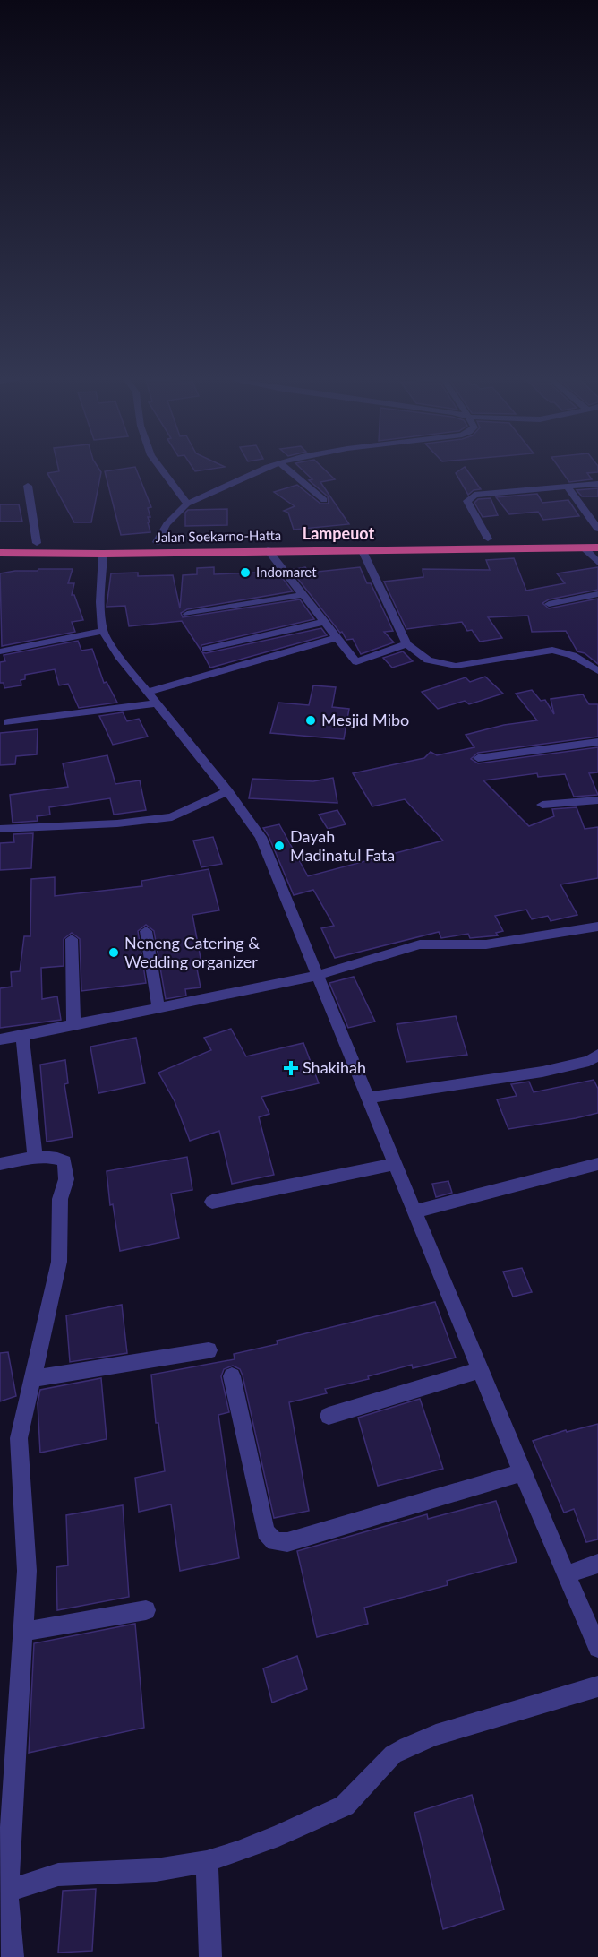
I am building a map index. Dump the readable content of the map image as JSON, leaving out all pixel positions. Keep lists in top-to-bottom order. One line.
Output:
{"streets":{"highway":["Jalan Soekarno-Hatta"]},"districts":["Lampeuot"],"places":{"other":["Indomaret","Mesjid Mibo","Dayah Madinatul Fata","Neneng Catering & Wedding organizer"],"health":["Shakihah"]}}
